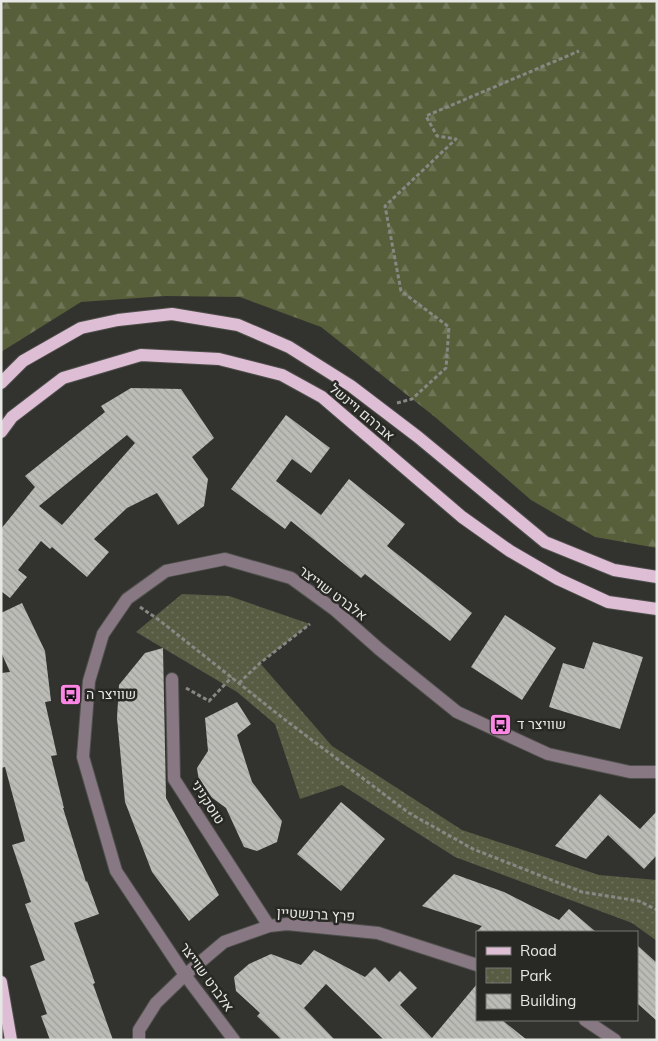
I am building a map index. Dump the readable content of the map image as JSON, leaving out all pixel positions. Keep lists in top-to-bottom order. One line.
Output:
{"streets":{"main road":["אברהם ויינשל"],"street":["אלברט שוייצר","טוסקניני","פרץ ברנשטיין"]},"crossings":[["אלברט שוייצר","פרץ ברנשטיין"],["טוסקניני","פרץ ברנשטיין"]],"places":{"bus stop":["שוויצר ה","שוויצר ד"]},"legend":["Road","Park","Building"]}
